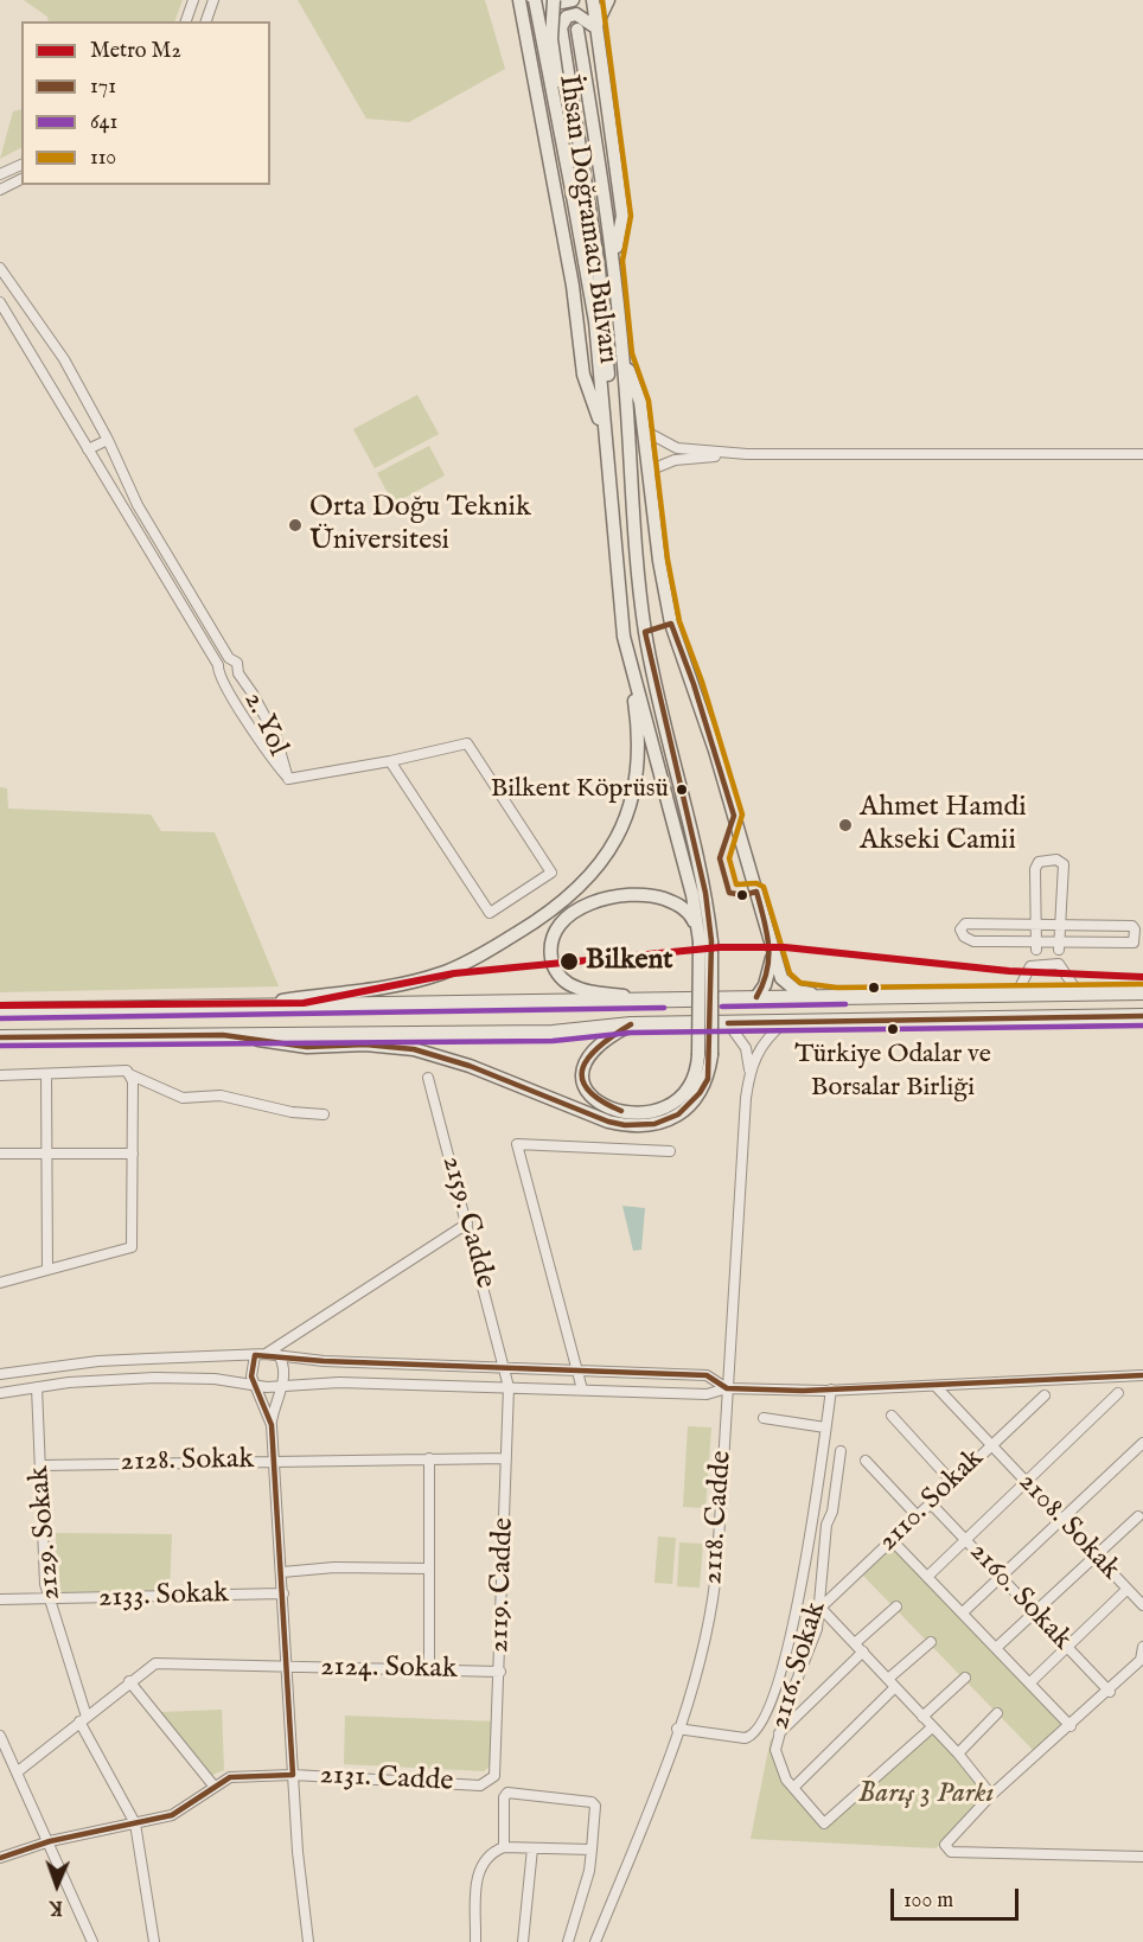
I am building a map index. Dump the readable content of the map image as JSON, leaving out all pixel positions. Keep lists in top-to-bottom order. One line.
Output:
{"streets":{"main road":["İhsan Doğramacı Bulvarı"],"street":["2. Yol","2159. Cadde","2128. Sokak","2110. Sokak","2118. Cadde","2108. Sokak","2129. Sokak","2119. Cadde","2133. Sokak","2160. Sokak","2116. Sokak","2124. Sokak","2131. Cadde"]},"crossings":[["2159. Cadde","2119. Cadde"],["2128. Sokak","2129. Sokak"],["2128. Sokak","2119. Cadde"],["2110. Sokak","2108. Sokak"],["2110. Sokak","2160. Sokak"],["2110. Sokak","2116. Sokak"],["2129. Sokak","2133. Sokak"],["2129. Sokak","2124. Sokak"],["2129. Sokak","2131. Cadde"],["2119. Cadde","2124. Sokak"],["2119. Cadde","2131. Cadde"]],"parks":["Barış 3 Parkı"],"places":["Orta Doğu Teknik Üniversitesi","Bilkent Köprüsü","Ahmet Hamdi Akseki Camii","Bilkent","Türkiye Odalar ve Borsalar Birliği"],"lines":["transit line 110","transit line 171","metro line M2","transit line 641"],"legend":["Metro M2","171","641","110"],"scale_bar":"100 m","north":"bottom"}
